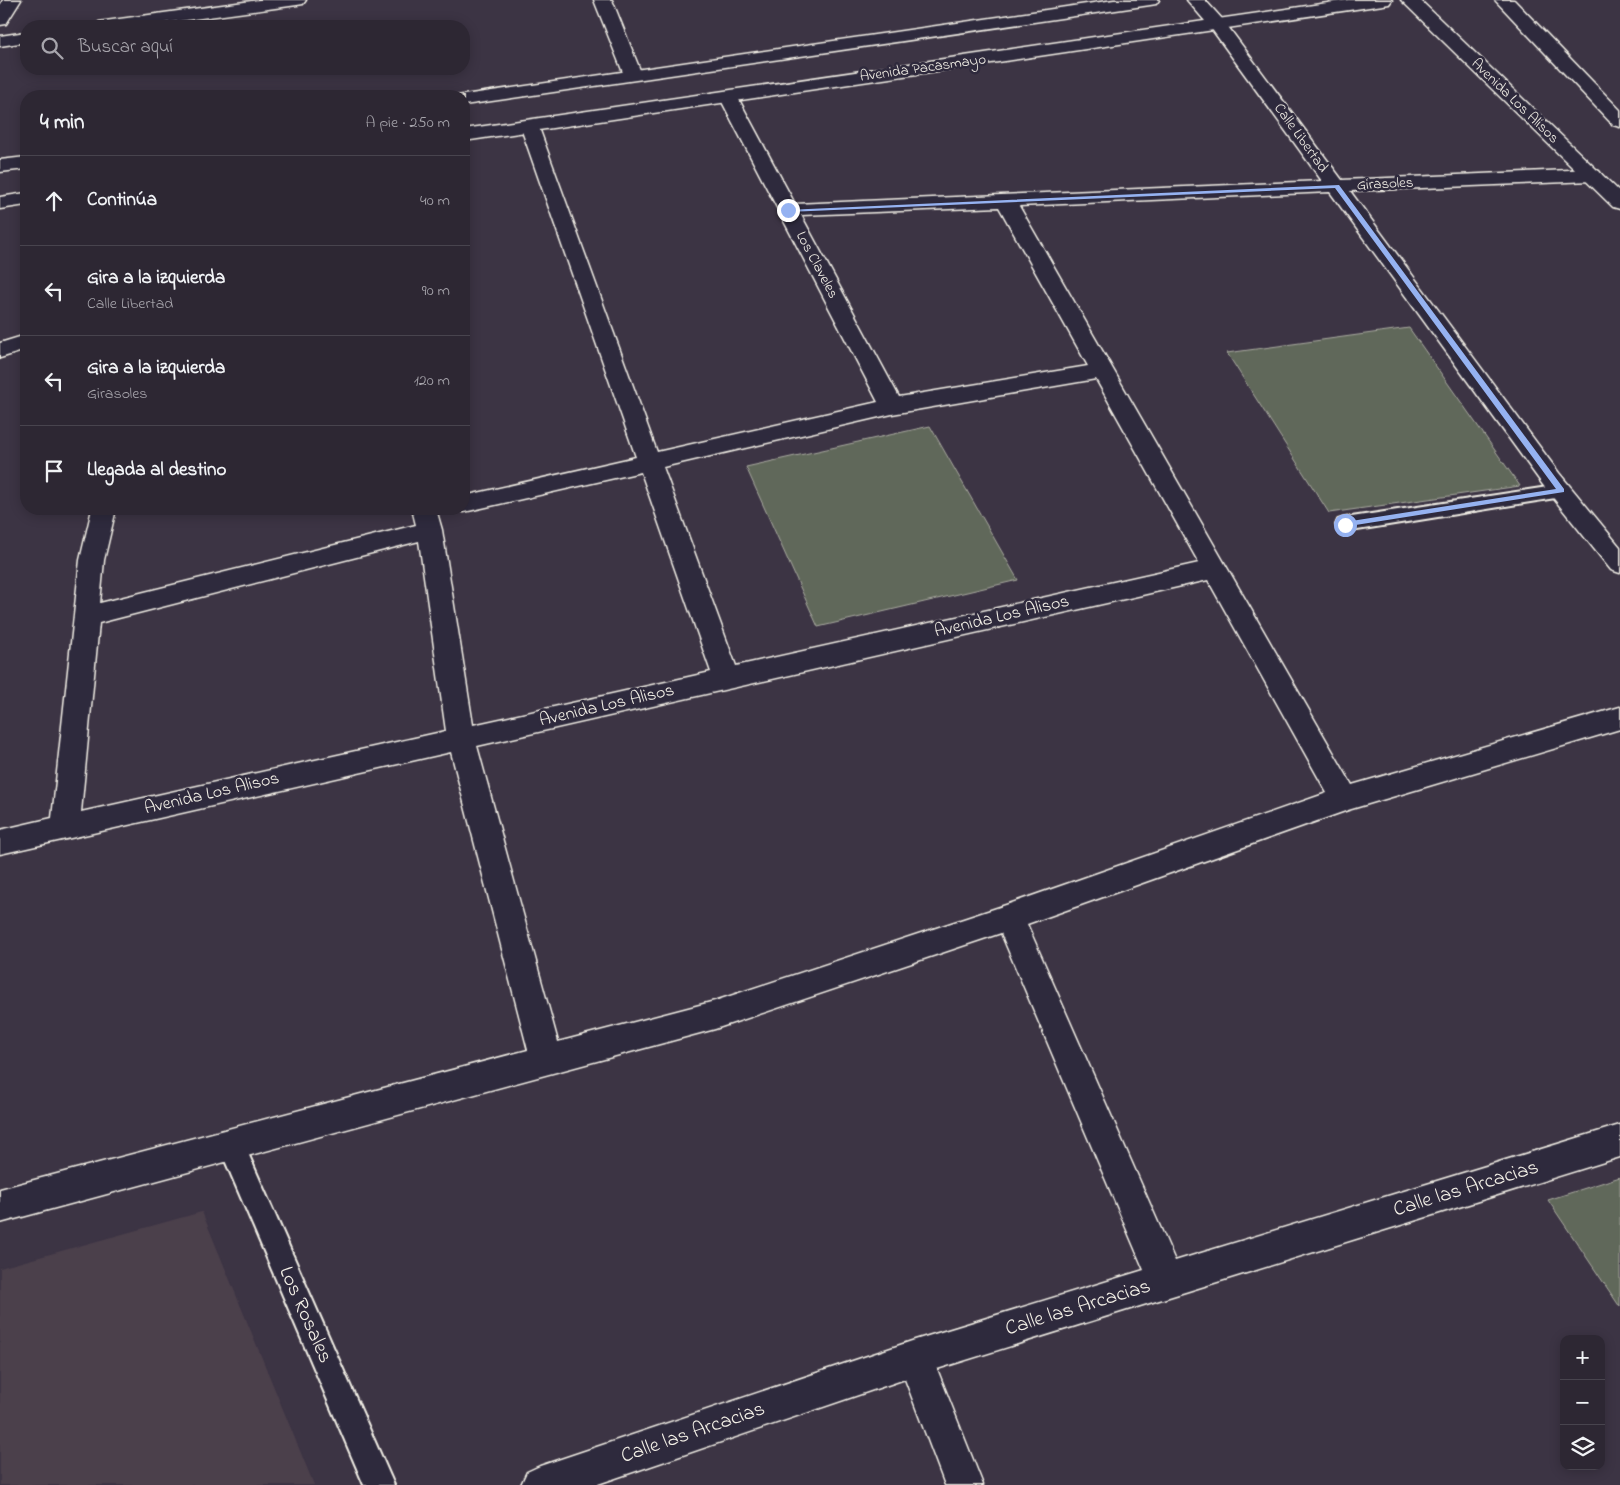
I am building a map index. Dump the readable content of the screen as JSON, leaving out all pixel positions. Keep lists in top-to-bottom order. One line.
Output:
{"streets":{"street":["Avenida Pacasmayo","Avenida Los Alisos","Calle Libertad","Girasoles","Los Claveles","Calle las Arcacias"],"lane":["Los Rosales"]},"crossings":[["Avenida Pacasmayo","Calle Libertad"],["Avenida Pacasmayo","Los Claveles"],["Avenida Los Alisos","Girasoles"],["Calle Libertad","Girasoles"],["Girasoles","Los Claveles"]],"page":{"search":"Buscar aquí","heading":["4 min","A pie · 250 m"],"list":[["Continúa","40 m"],["Gira a la izquierda","Calle Libertad","90 m"],["Gira a la izquierda","Girasoles","120 m"],"Llegada al destino"],"map_buttons":["+","−"]}}
